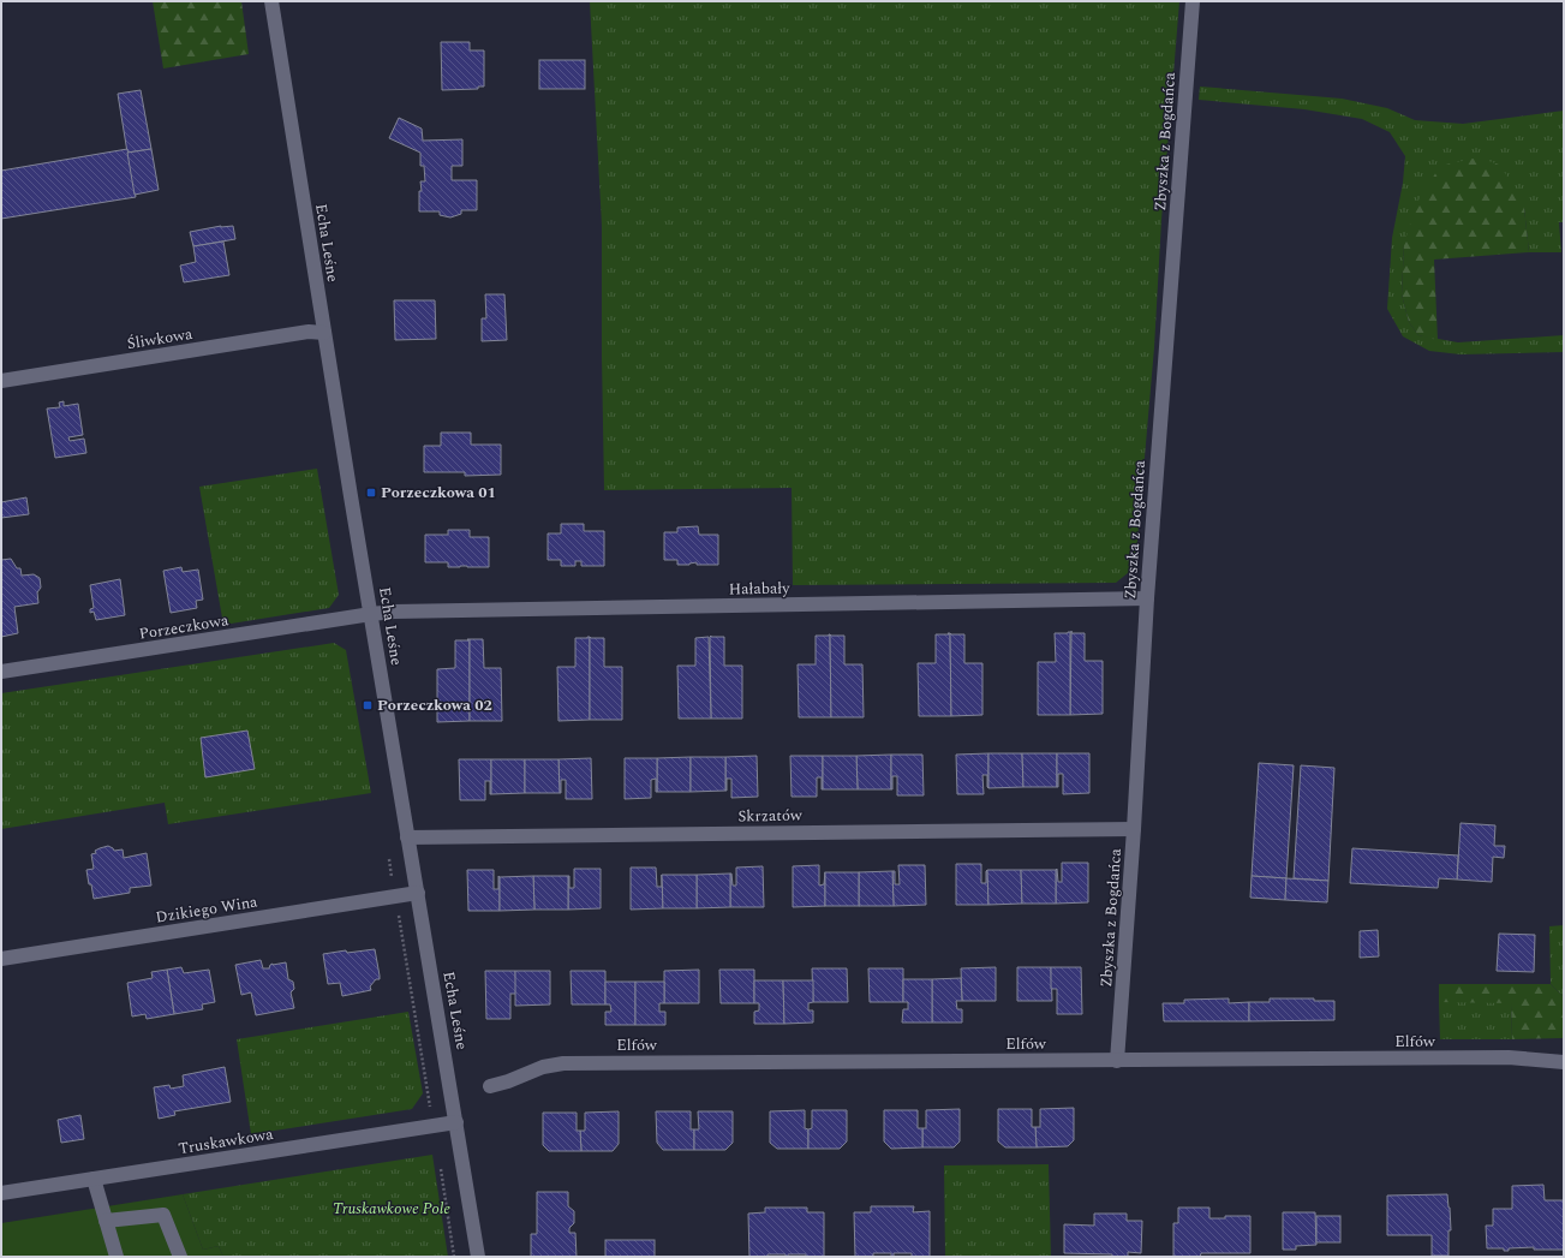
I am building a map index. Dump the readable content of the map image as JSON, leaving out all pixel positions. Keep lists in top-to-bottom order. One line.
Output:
{"streets":{"street":["Zbyszka z Bogdańca","Echa Leśne","Śliwkowa","Hałabały","Porzeczkowa","Skrzatów","Dzikiego Wina","Elfów","Truskawkowa"]},"crossings":[["Zbyszka z Bogdańca","Hałabały"],["Zbyszka z Bogdańca","Skrzatów"],["Zbyszka z Bogdańca","Elfów"],["Echa Leśne","Śliwkowa"],["Echa Leśne","Hałabały"],["Echa Leśne","Porzeczkowa"],["Echa Leśne","Skrzatów"],["Echa Leśne","Dzikiego Wina"],["Echa Leśne","Truskawkowa"],["Hałabały","Porzeczkowa"]],"parks":["Truskawkowe Pole"],"places":{"transit":["Porzeczkowa 01","Porzeczkowa 02"]}}
